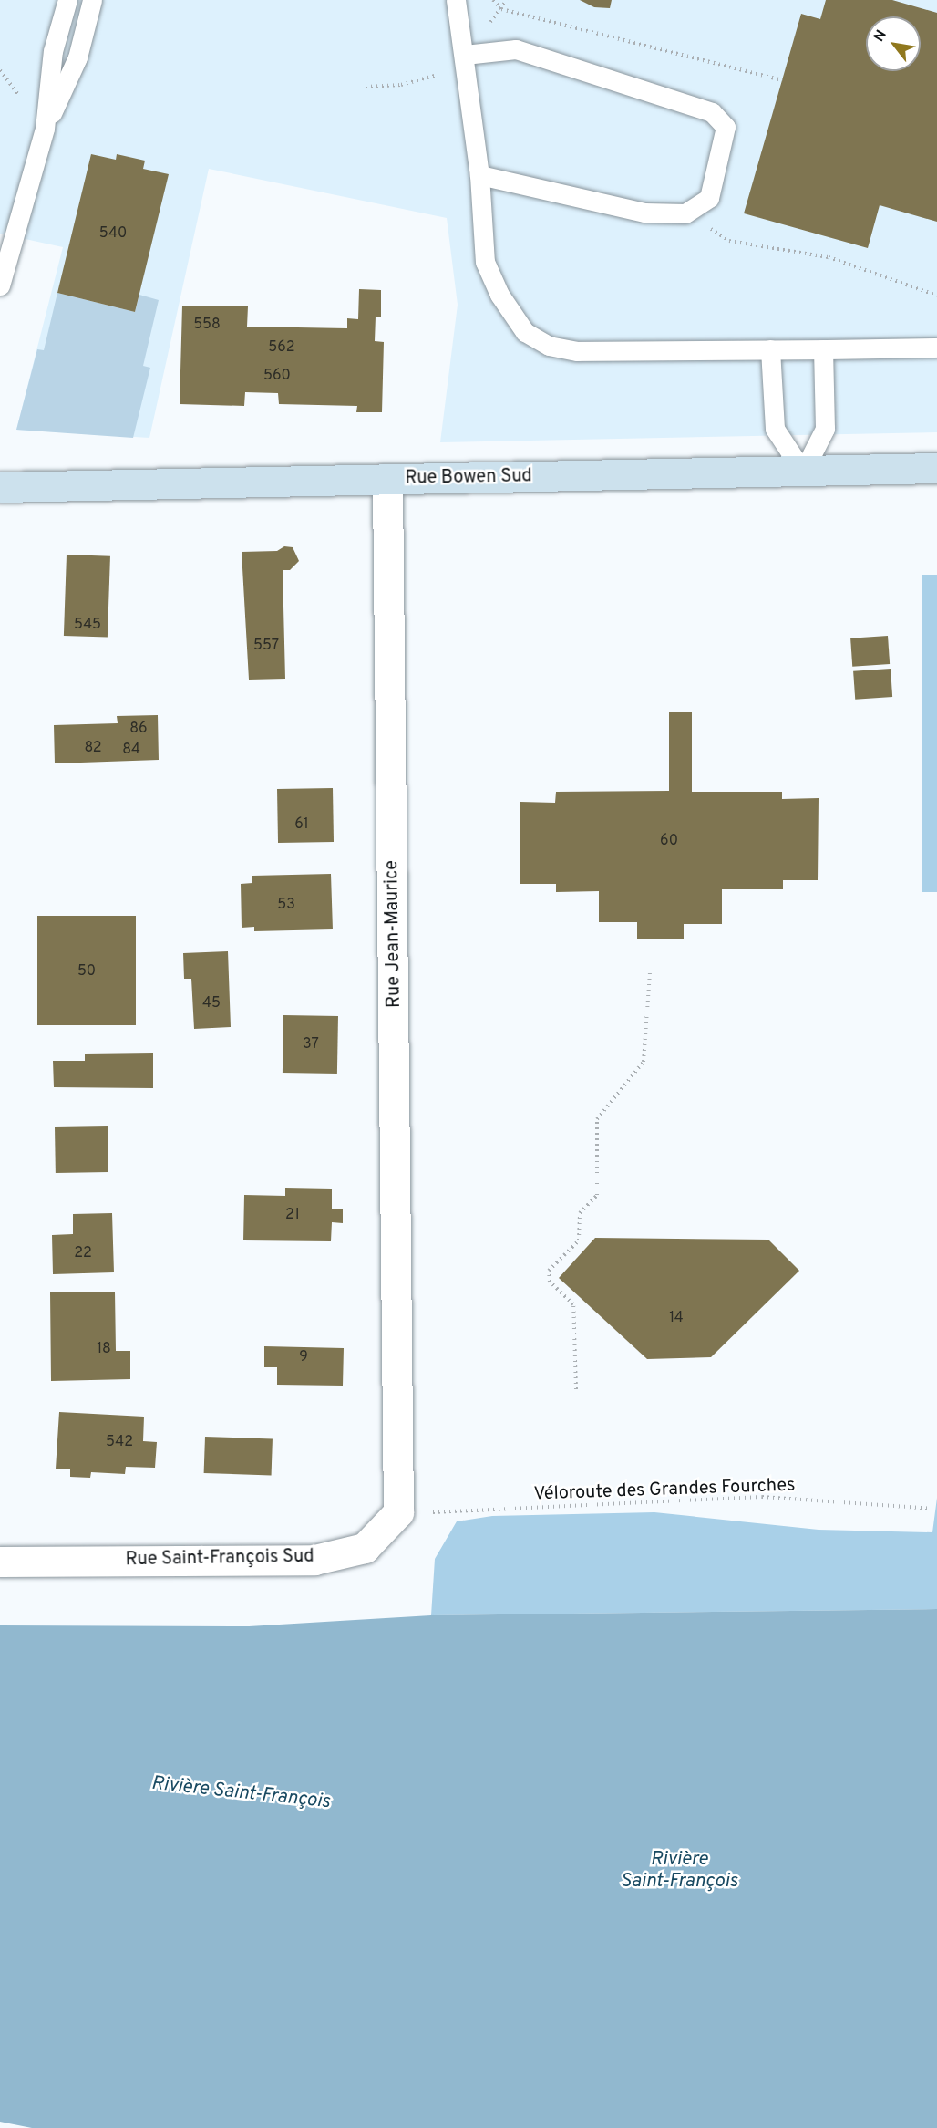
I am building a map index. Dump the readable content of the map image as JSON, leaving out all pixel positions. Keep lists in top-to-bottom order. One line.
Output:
{"streets":{"street":["Rue Bowen Sud","Rue Jean-Maurice","Rue Saint-François Sud"],"path":["Véloroute des Grandes Fourches"]},"crossings":[["Rue Bowen Sud","Rue Jean-Maurice"],["Rue Jean-Maurice","Rue Saint-François Sud"]],"water":["Rivière Saint-François"],"house_numbers":["540","558","562","560","545","557","86","82","84","61","60","53","50","45","37","21","22","14","18","9","542"],"north":"top left"}
